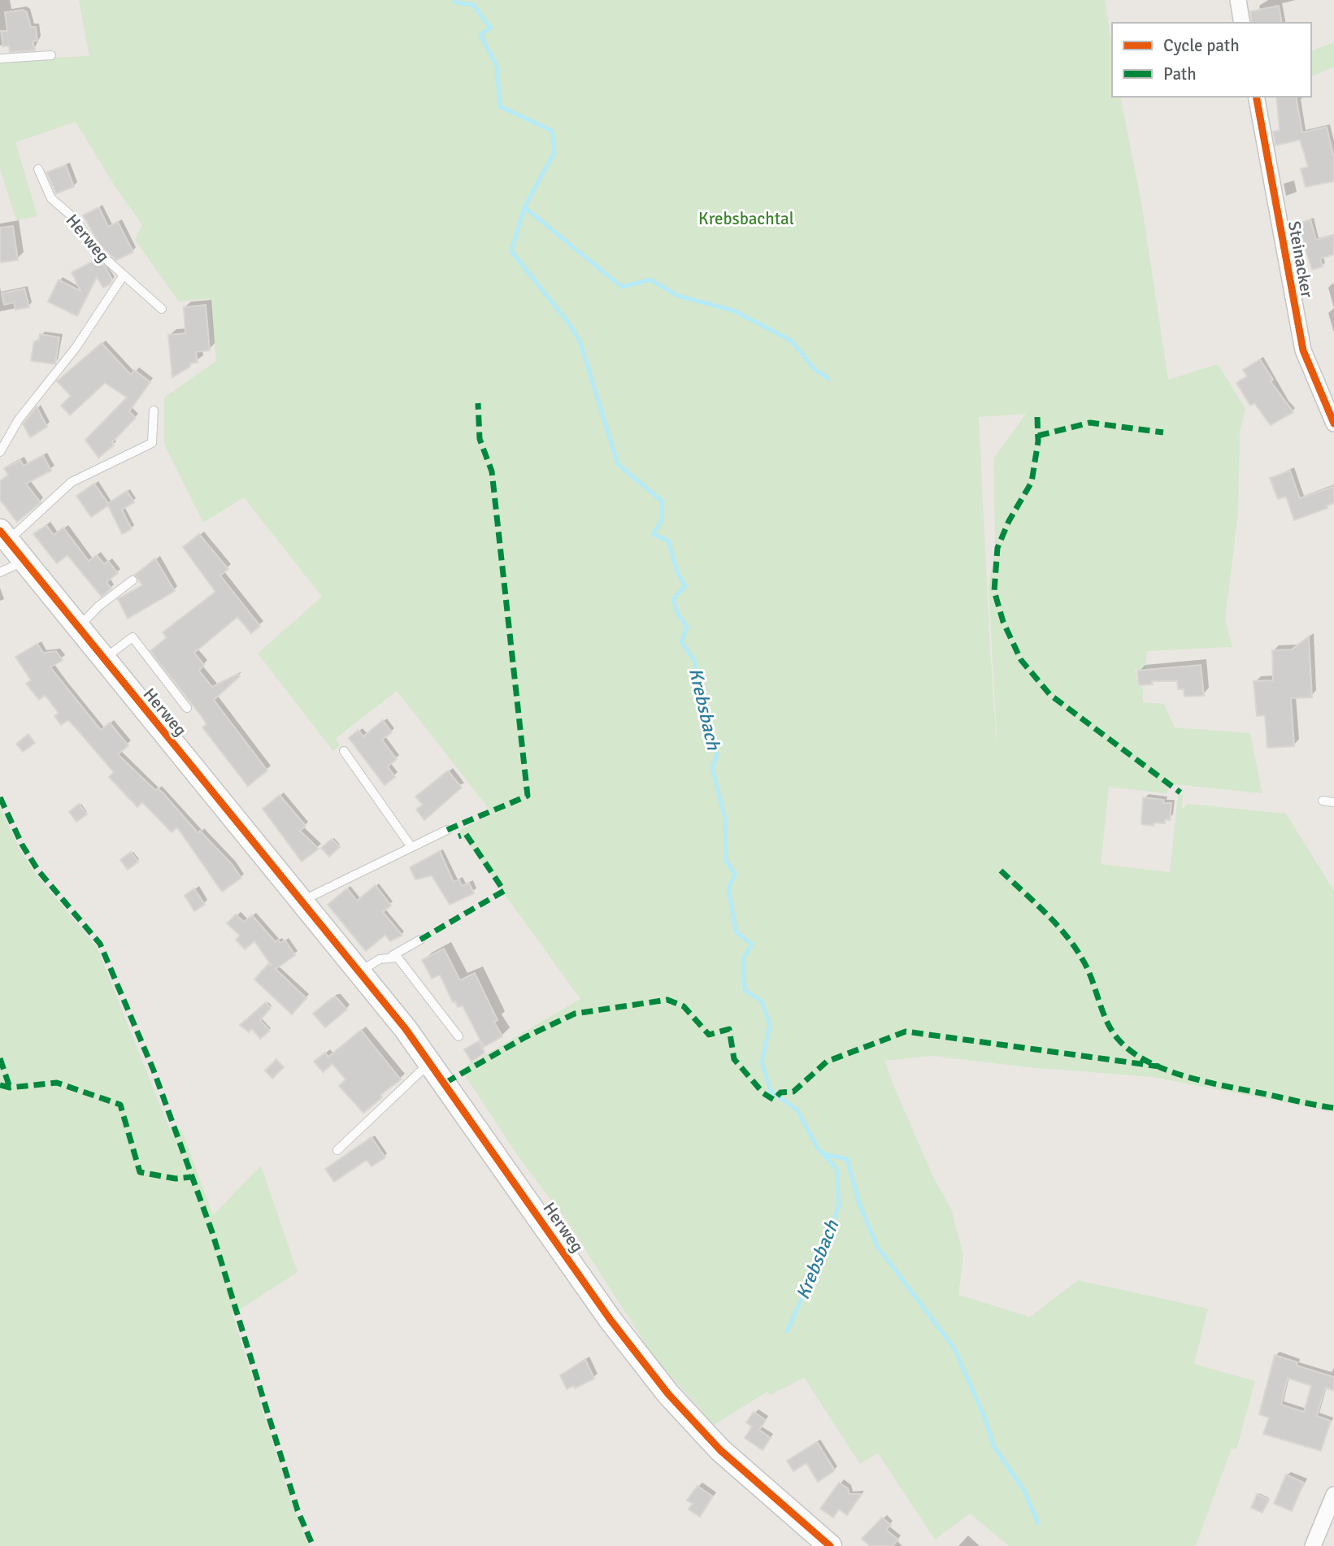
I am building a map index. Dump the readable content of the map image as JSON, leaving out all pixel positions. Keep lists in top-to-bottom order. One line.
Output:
{"streets":{"street":["Herweg","Steinacker"]},"water":["Krebsbach"],"parks":["Krebsbachtal"],"legend":["Cycle path","Path"]}
